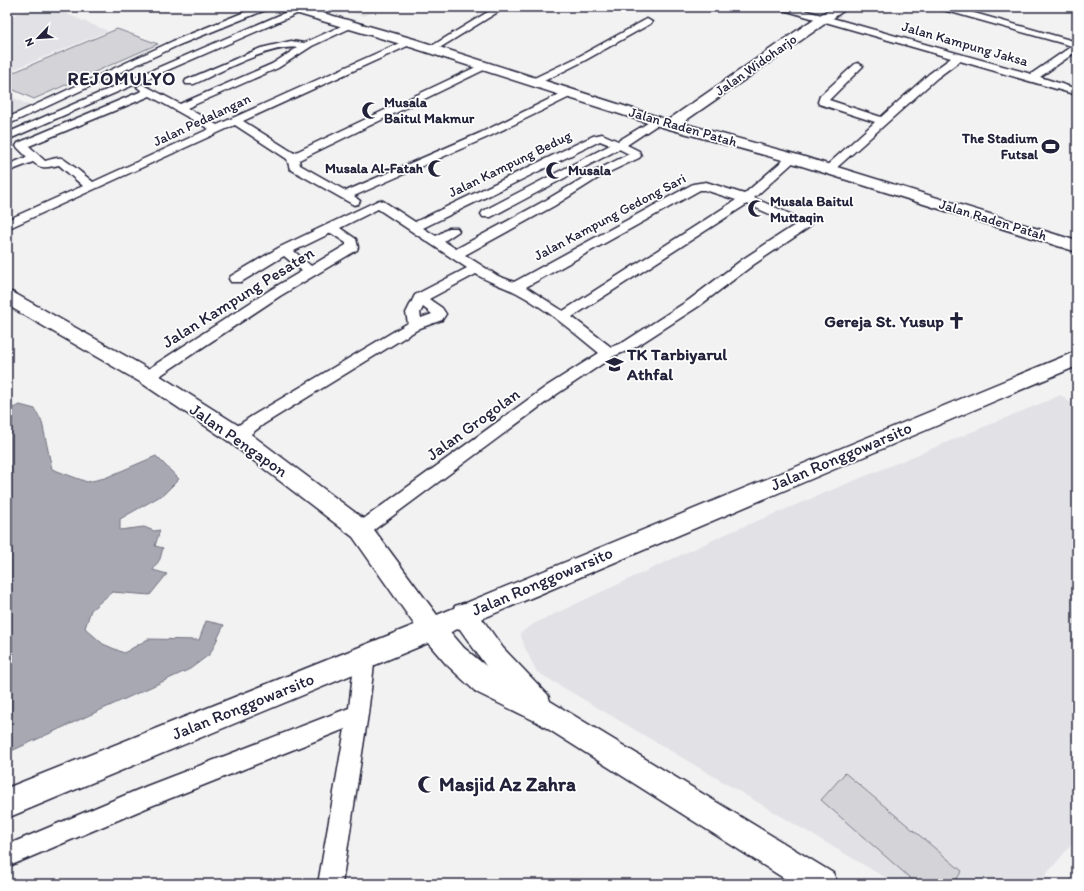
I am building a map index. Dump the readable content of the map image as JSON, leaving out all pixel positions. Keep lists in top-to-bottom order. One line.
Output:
{"streets":{"main road":["Jalan Widoharjo","Jalan Raden Patah","Jalan Pengapon","Jalan Ronggowarsito"],"street":["Jalan Kampung Jaksa","Jalan Pedalangan","Jalan Kampung Bedug","Jalan Kampung Gedong Sari","Jalan Kampung Pesaten","Jalan Grogolan"]},"crossings":[["Jalan Kampung Jaksa","Jalan Widoharjo"],["Jalan Widoharjo","Jalan Raden Patah"],["Jalan Widoharjo","Jalan Kampung Bedug"],["Jalan Pedalangan","Jalan Raden Patah"],["Jalan Raden Patah","Jalan Kampung Bedug"],["Jalan Kampung Gedong Sari","Jalan Grogolan"],["Jalan Kampung Pesaten","Jalan Pengapon"],["Jalan Grogolan","Jalan Pengapon"],["Jalan Pengapon","Jalan Ronggowarsito"]],"districts":["REJOMULYO"],"places":{"mosque":["Musala Baitul Makmur","Musala Al-Fatah","Musala","Musala Baitul Muttaqin","Masjid Az Zahra"],"sports":["The Stadium Futsal"],"church":["Gereja St. Yusup"],"school or university":["TK Tarbiyarul Athfal"]},"north":"bottom left"}
